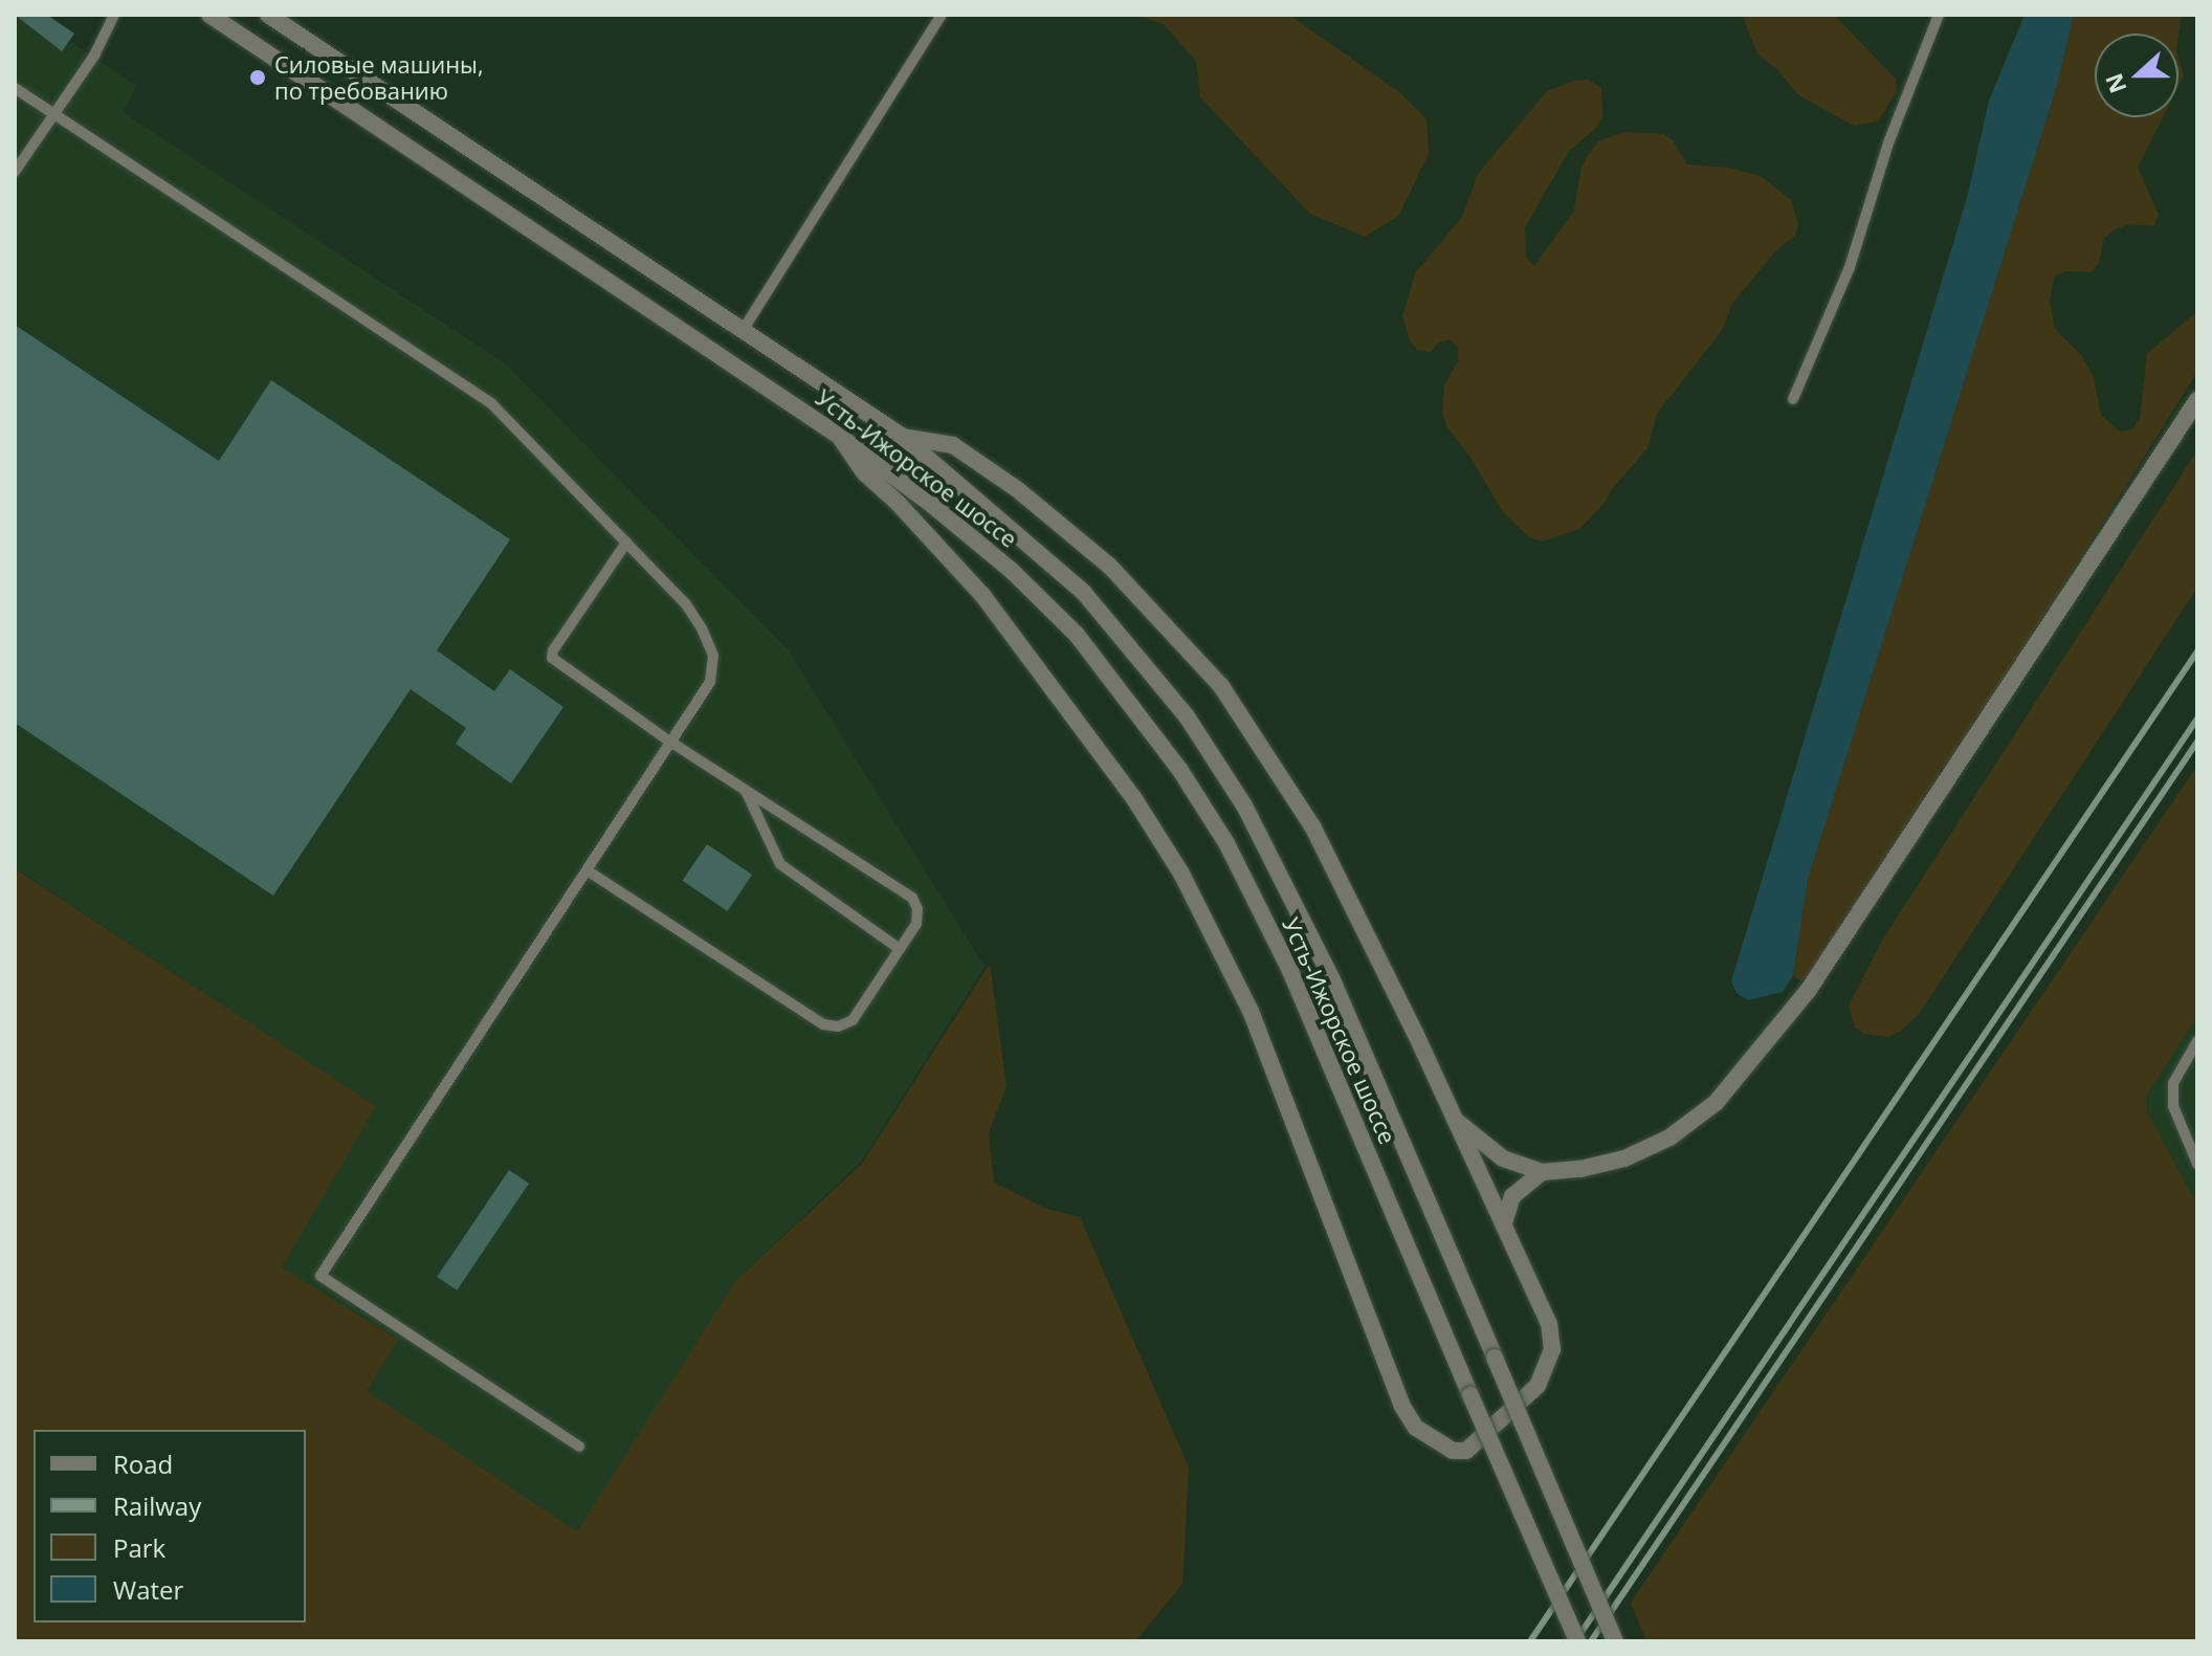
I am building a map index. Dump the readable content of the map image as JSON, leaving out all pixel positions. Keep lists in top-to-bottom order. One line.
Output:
{"streets":{"street":["Усть-Ижорское шоссе"]},"places":["Силовые машины, по требованию"],"legend":["Road","Railway","Park","Water"],"north":"left"}
